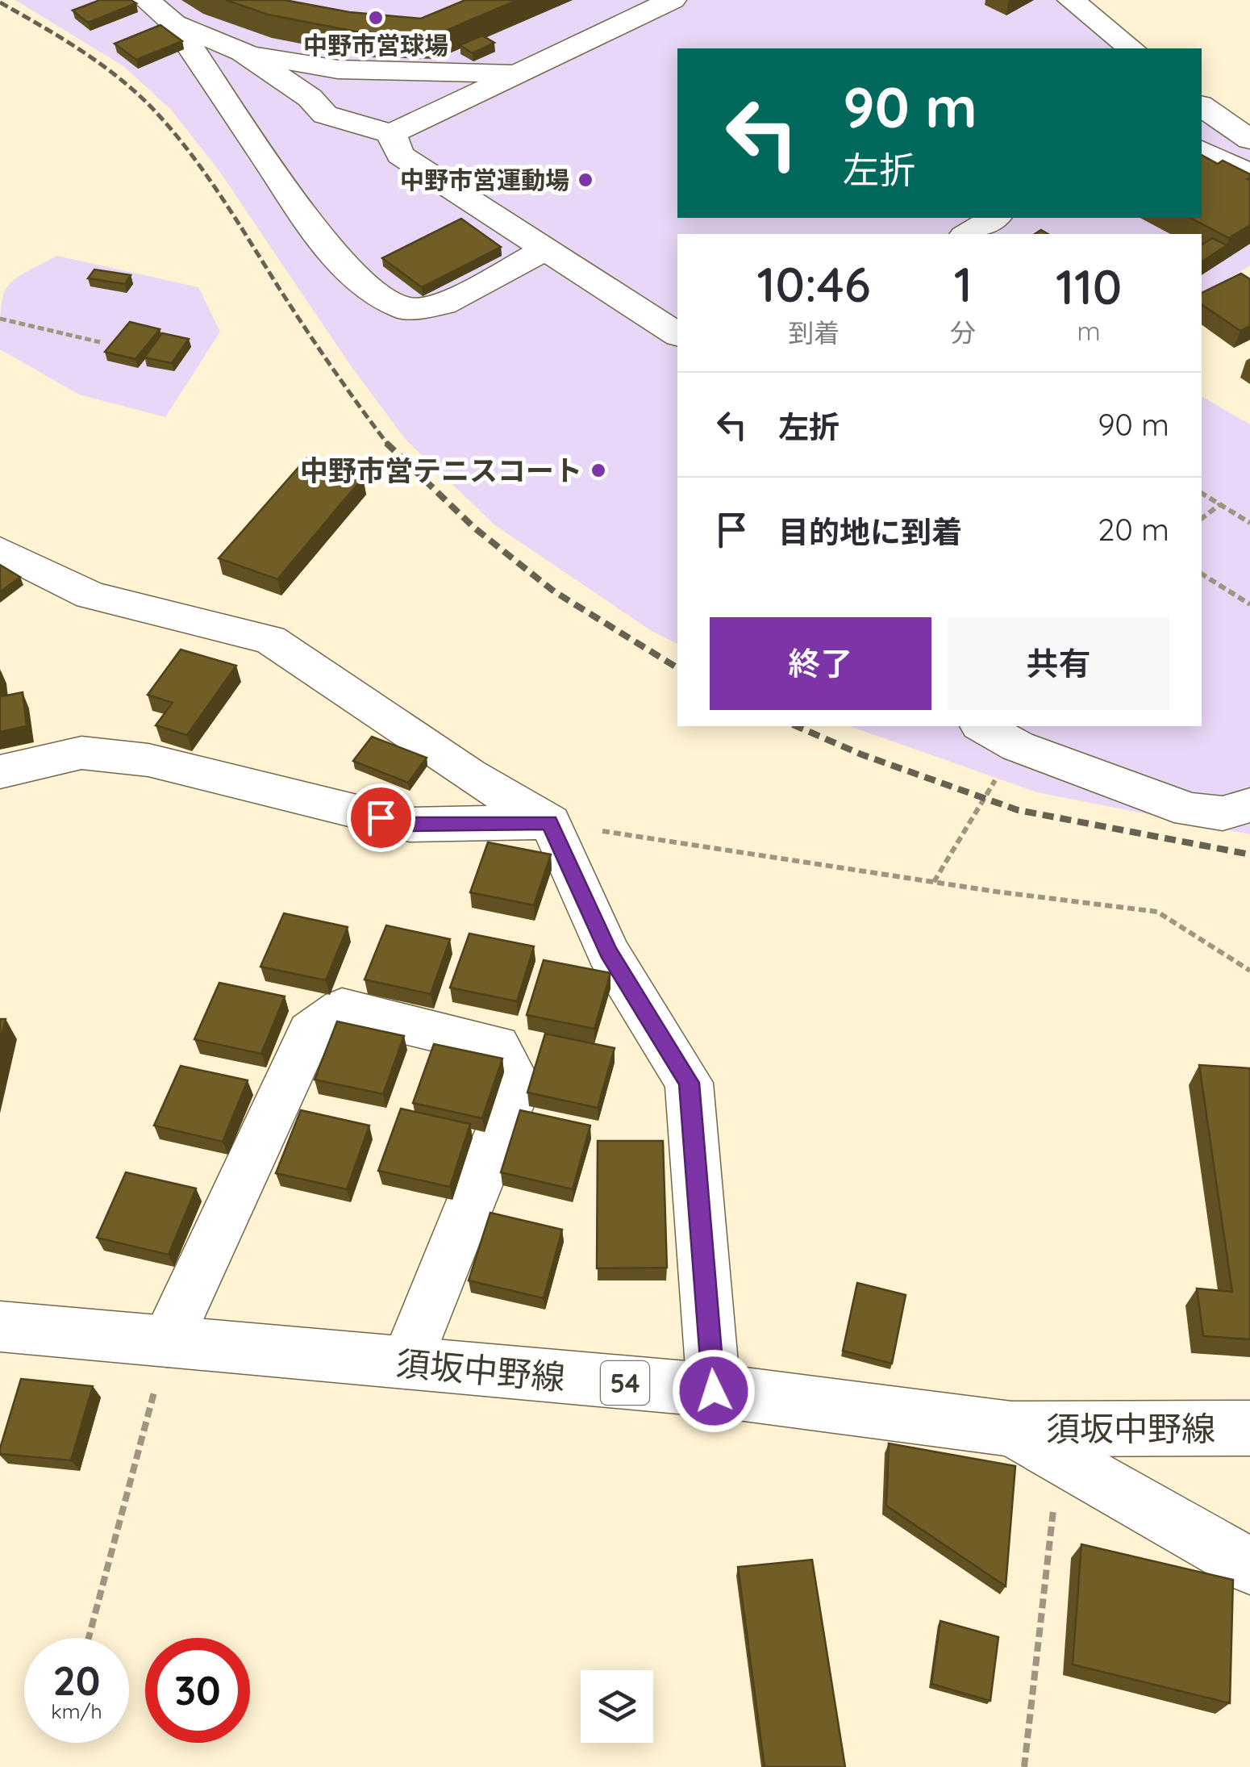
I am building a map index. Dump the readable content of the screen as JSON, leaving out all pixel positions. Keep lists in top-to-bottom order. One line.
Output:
{"streets":{"street":["須坂中野線","54"]},"places":["中野市営球場","中野市営運動場","中野市営テニスコート"],"page":{"turn":["90 m","左折"],"eta":["10:46","到着","1","分","110","m"],"list":[{"name":"左折","value":"90 m"},{"name":"目的地に到着","value":"20 m"}],"buttons":["終了","共有"],"speed":"20 km/h","limit":"30"}}
